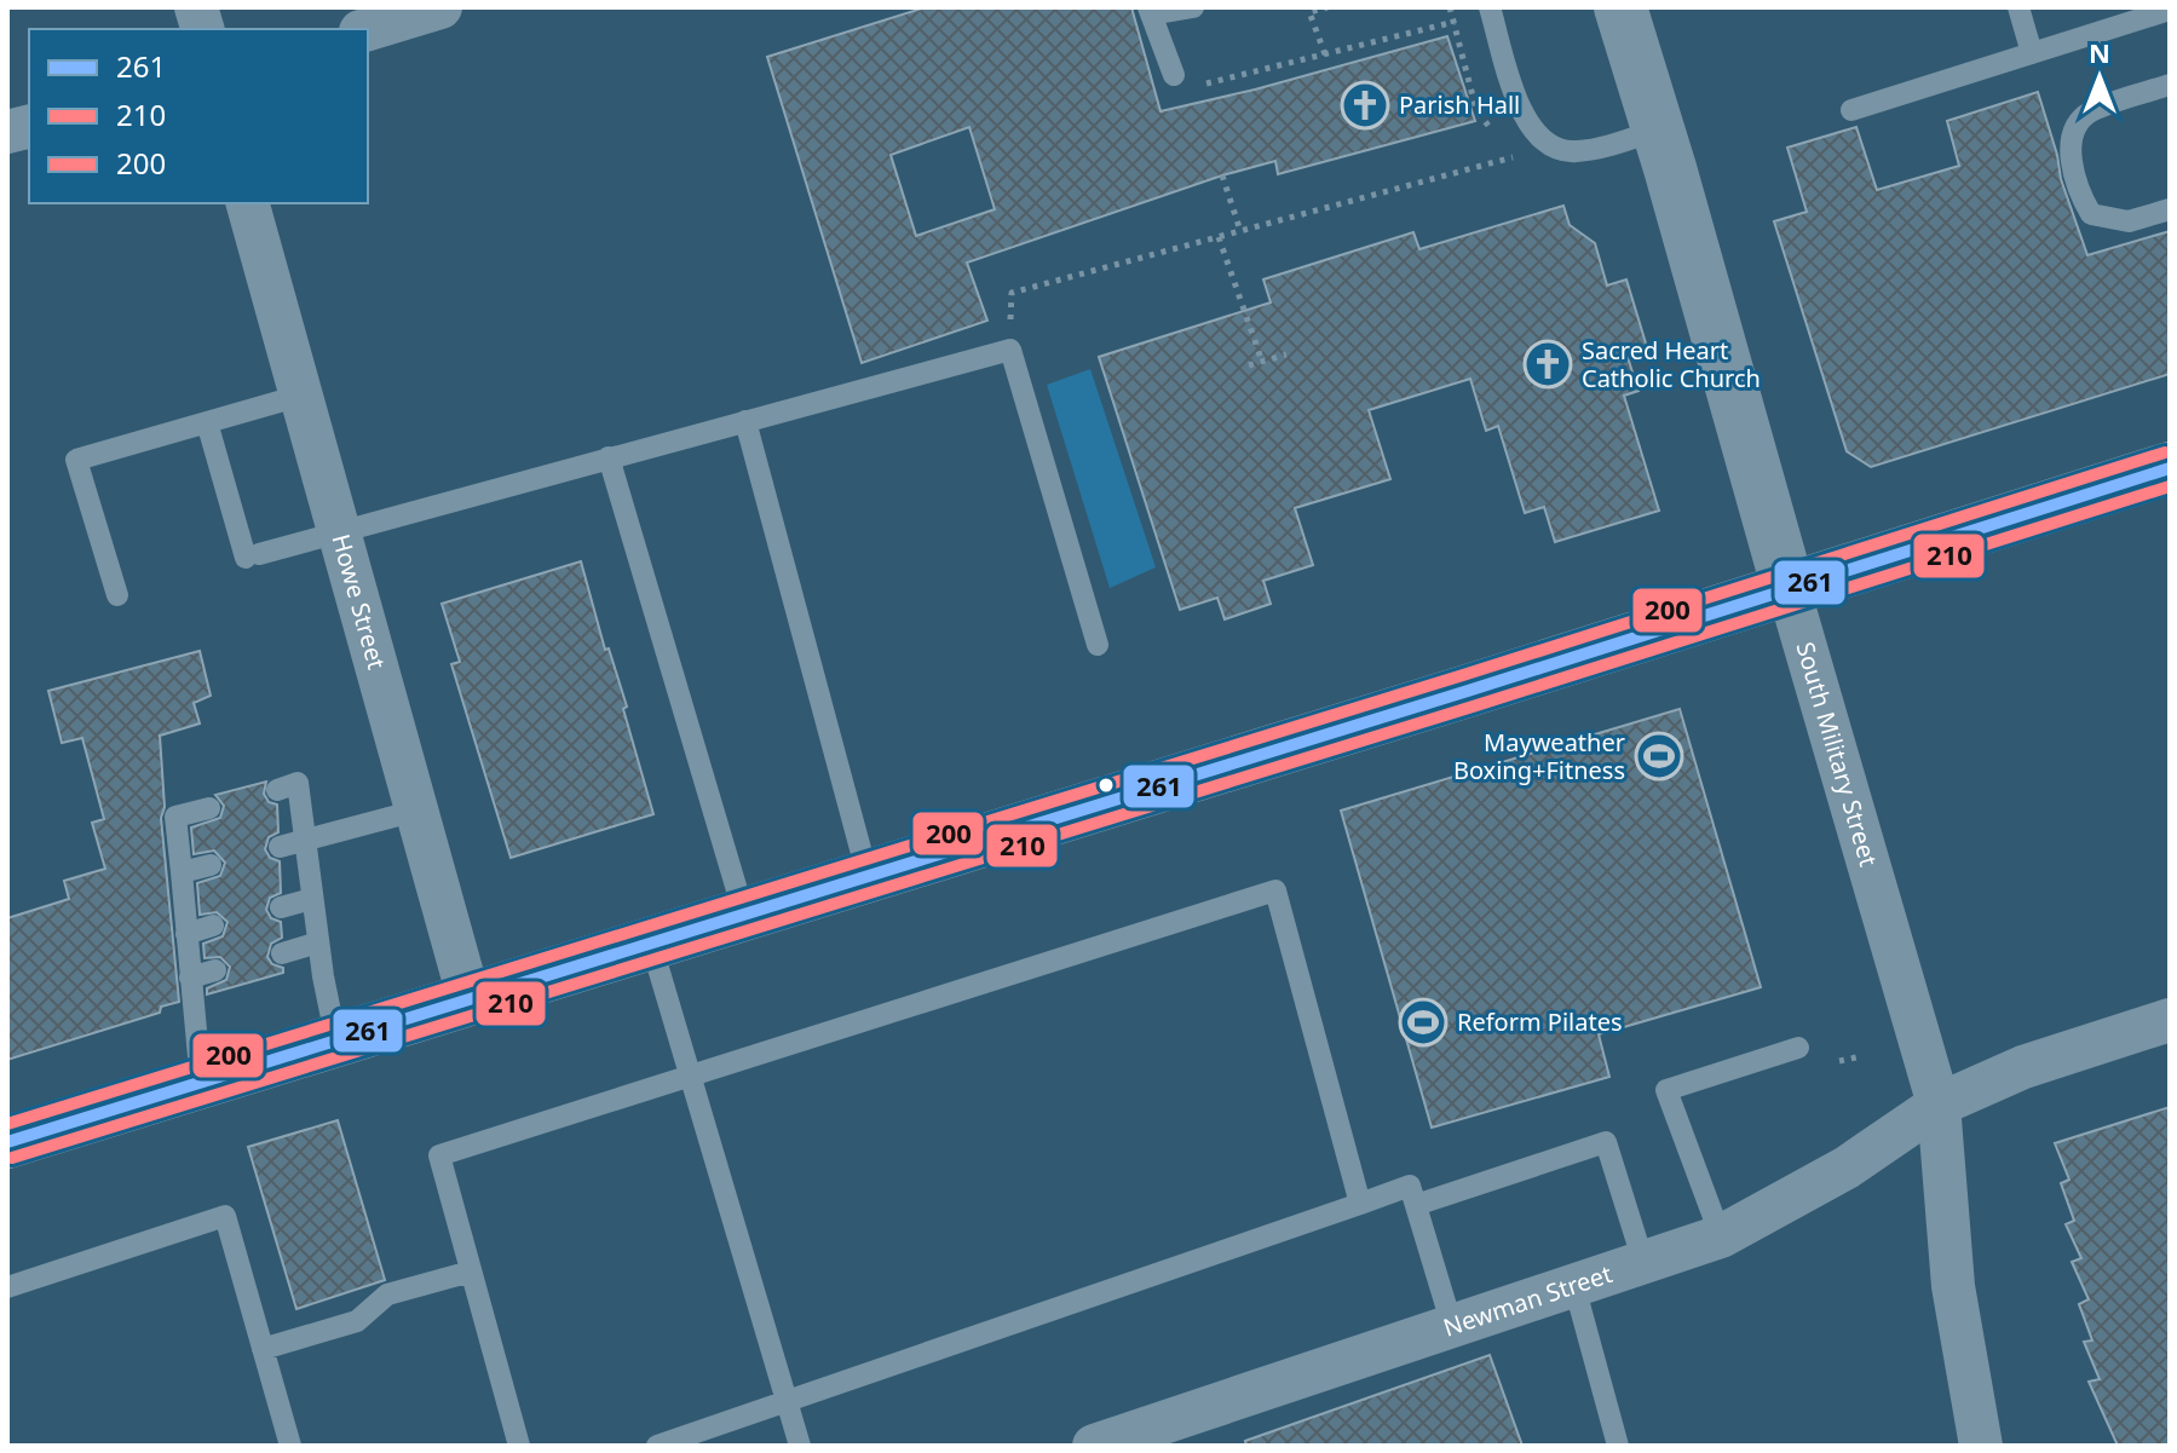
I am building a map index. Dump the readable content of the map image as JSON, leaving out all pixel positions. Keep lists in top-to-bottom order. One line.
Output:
{"streets":{"street":["Howe Street","South Military Street","Newman Street"]},"crossings":[["South Military Street","Newman Street"]],"places":{"church":["Parish Hall","Sacred Heart Catholic Church"],"sports":["Mayweather Boxing+Fitness","Reform Pilates"]},"lines":["transit line 200","transit line 261","transit line 210"],"legend":["261","210","200"],"north":"top"}
